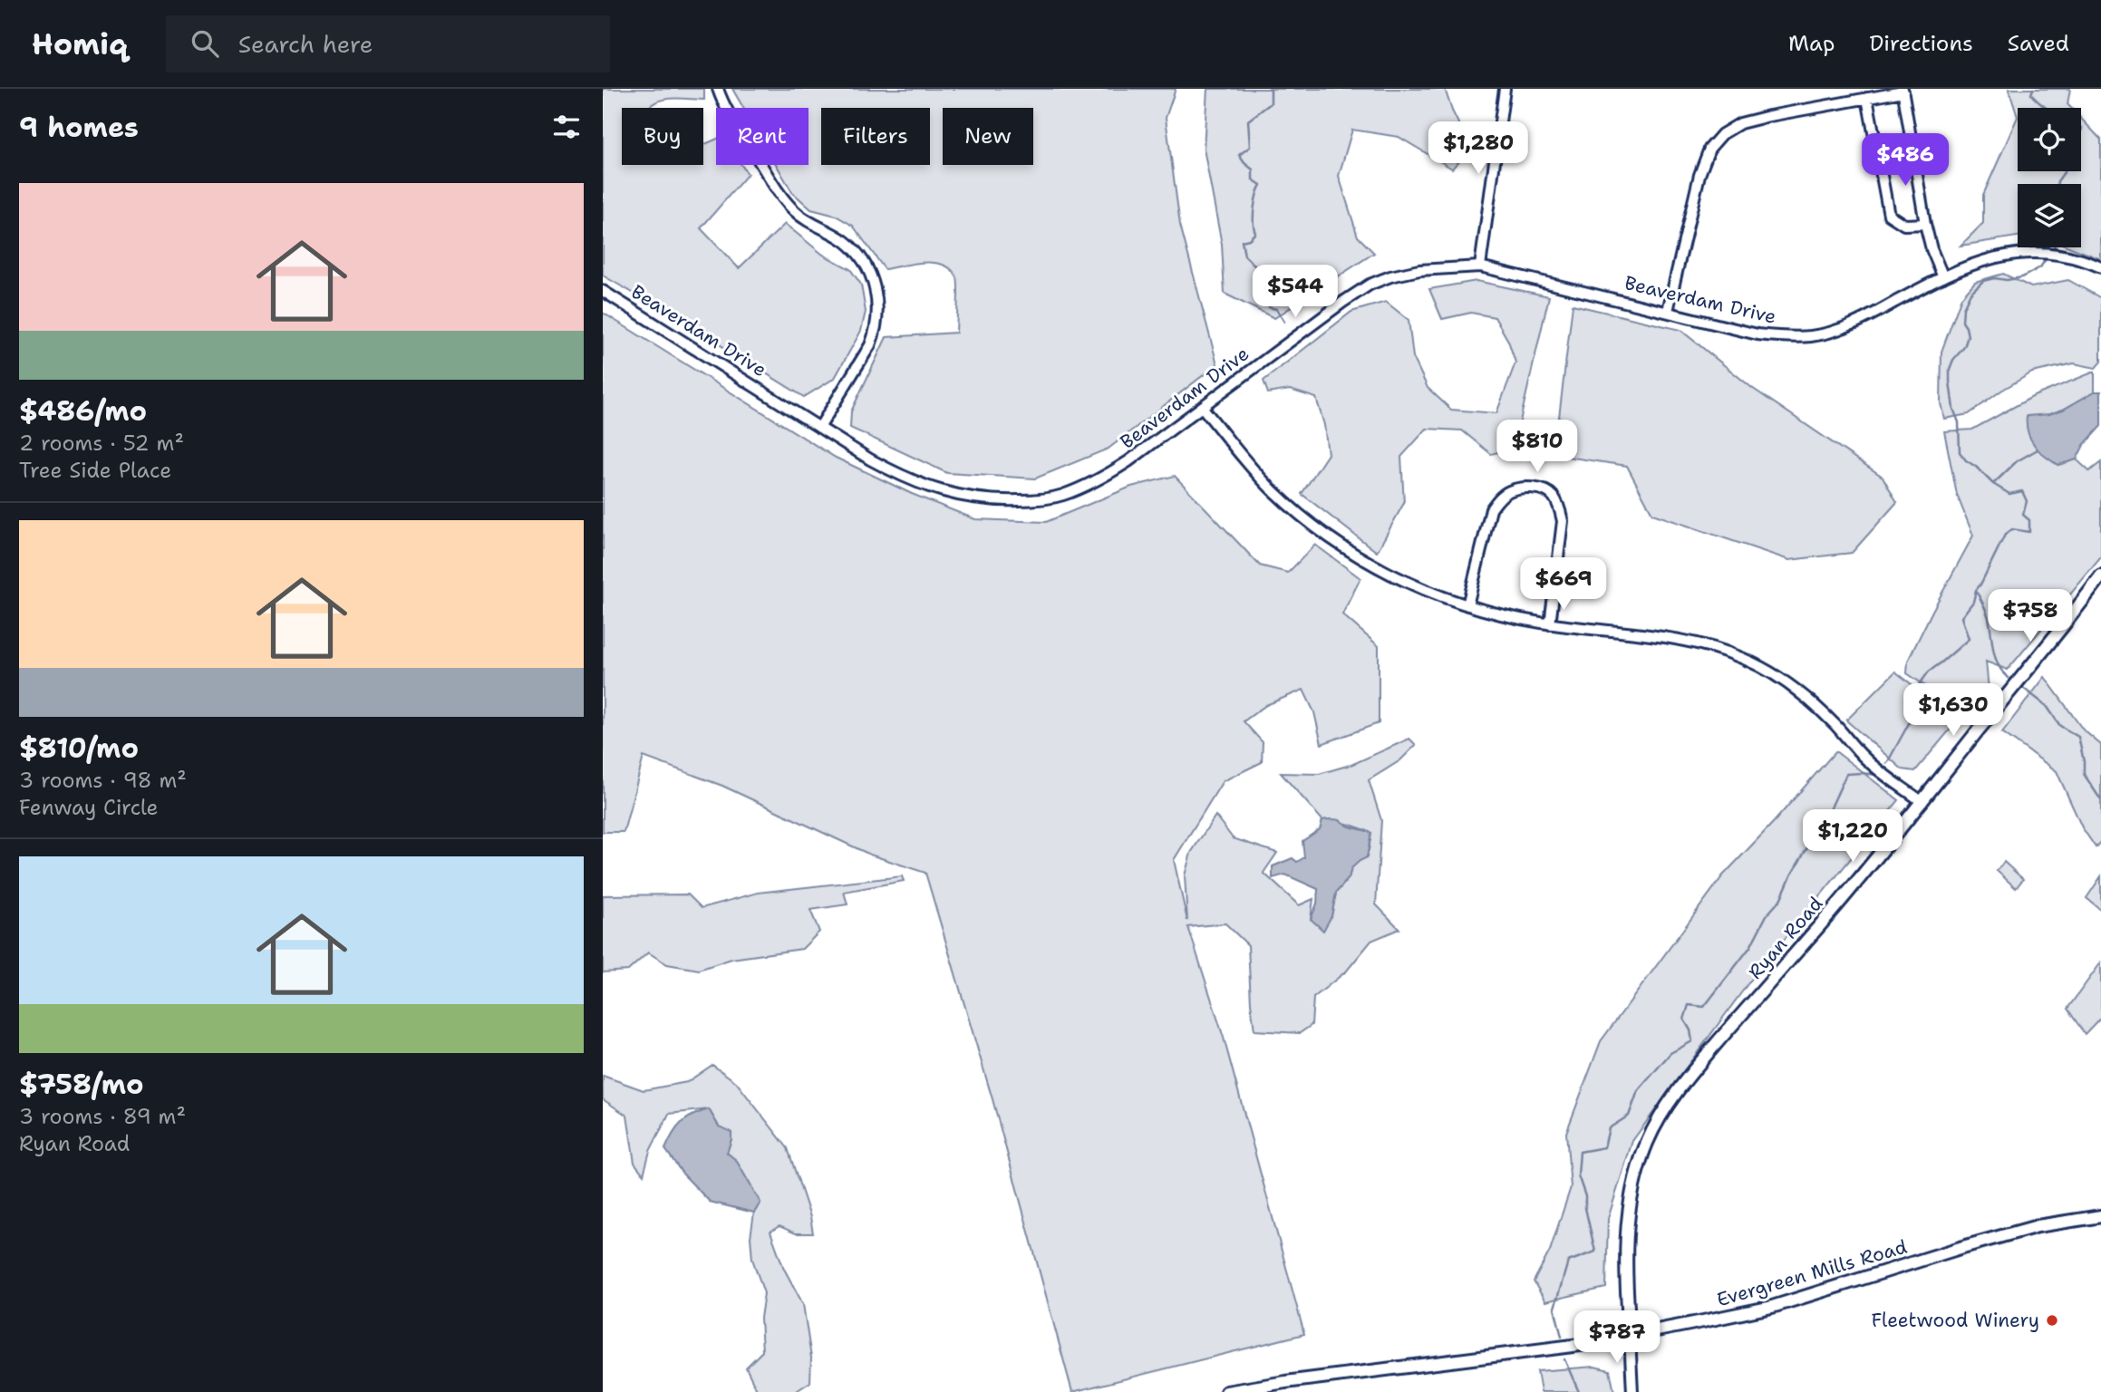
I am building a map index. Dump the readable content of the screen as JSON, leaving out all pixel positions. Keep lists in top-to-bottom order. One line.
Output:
{"streets":{"main road":["Ryan Road","Evergreen Mills Road"],"street":["Beaverdam Drive"]},"crossings":[["Ryan Road","Evergreen Mills Road"]],"places":["Fleetwood Winery"],"page":{"header":"Homiq","search":"Search here","nav":["Map","Directions","Saved"],"heading":"9 homes","chip":["Buy","Rent","Filters","New"],"price":["$1,280","$486","$544","$810","$669","$758","$1,630","$1,220","$787"],"list":[{"name":"$486/mo","note":"2 rooms · 52 m² · Tree Side Place"},{"name":"$810/mo","note":"3 rooms · 98 m² · Fenway Circle"},{"name":"$758/mo","note":"3 rooms · 89 m² · Ryan Road"}]}}
